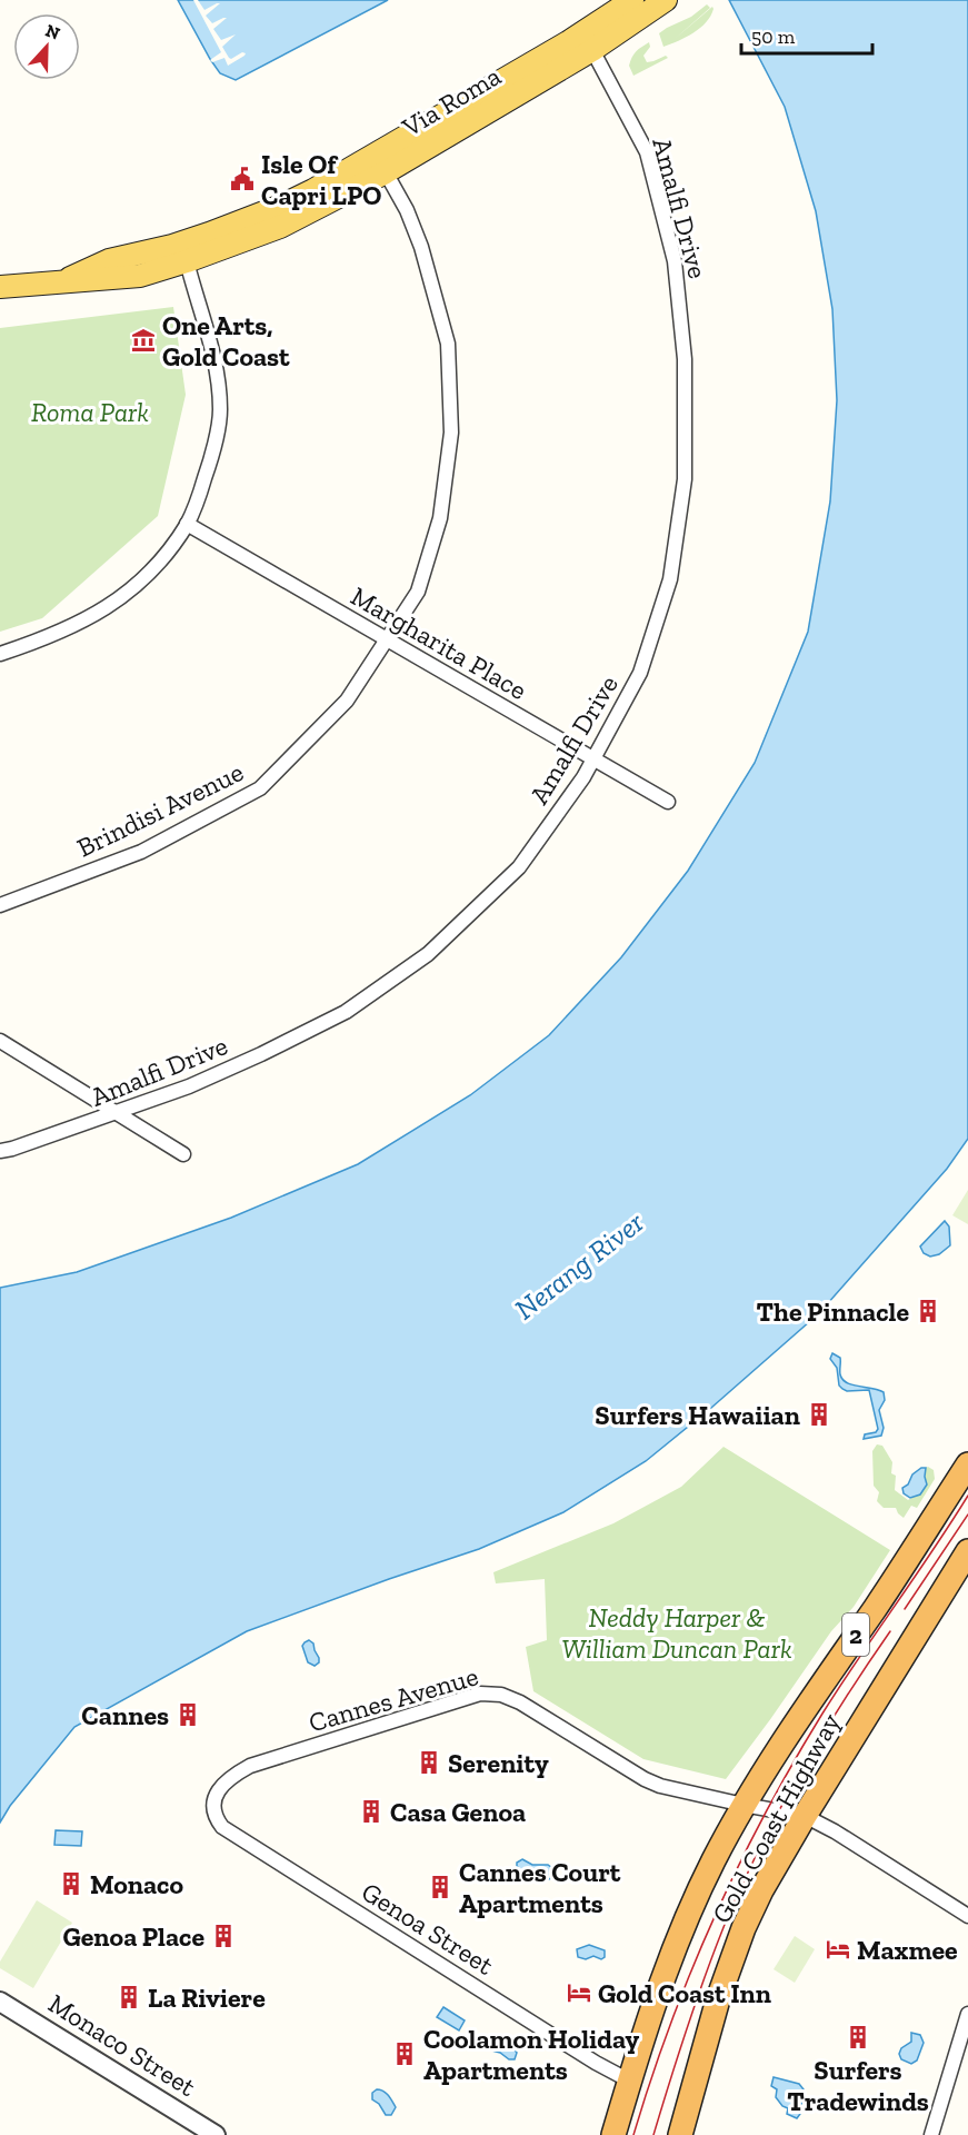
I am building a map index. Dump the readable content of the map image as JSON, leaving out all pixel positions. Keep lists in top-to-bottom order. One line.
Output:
{"streets":{"highway":["2","Gold Coast Highway"],"main road":["Via Roma"],"street":["Amalfi Drive","Margharita Place","Brindisi Avenue","Cannes Avenue","Genoa Street","Monaco Street"]},"crossings":[["Via Roma","Amalfi Drive"],["Via Roma","Brindisi Avenue"],["Amalfi Drive","Margharita Place"],["Margharita Place","Brindisi Avenue"],["Cannes Avenue","Gold Coast Highway"],["Cannes Avenue","Genoa Street"],["Gold Coast Highway","Genoa Street"]],"water":["Nerang River"],"parks":["Roma Park","Neddy Harper & William Duncan Park"],"places":{"public building":["Isle Of Capri LPO"],"museum":["One Arts, Gold Coast"],"building":["The Pinnacle","Surfers Hawaiian","Cannes","Serenity","Casa Genoa","Monaco","Cannes Court Apartments","Genoa Place","La Riviere","Surfers Tradewinds","Coolamon Holiday Apartments"],"hotel":["Maxmee","Gold Coast Inn"]},"scale_bar":"50 m","north":"top"}
